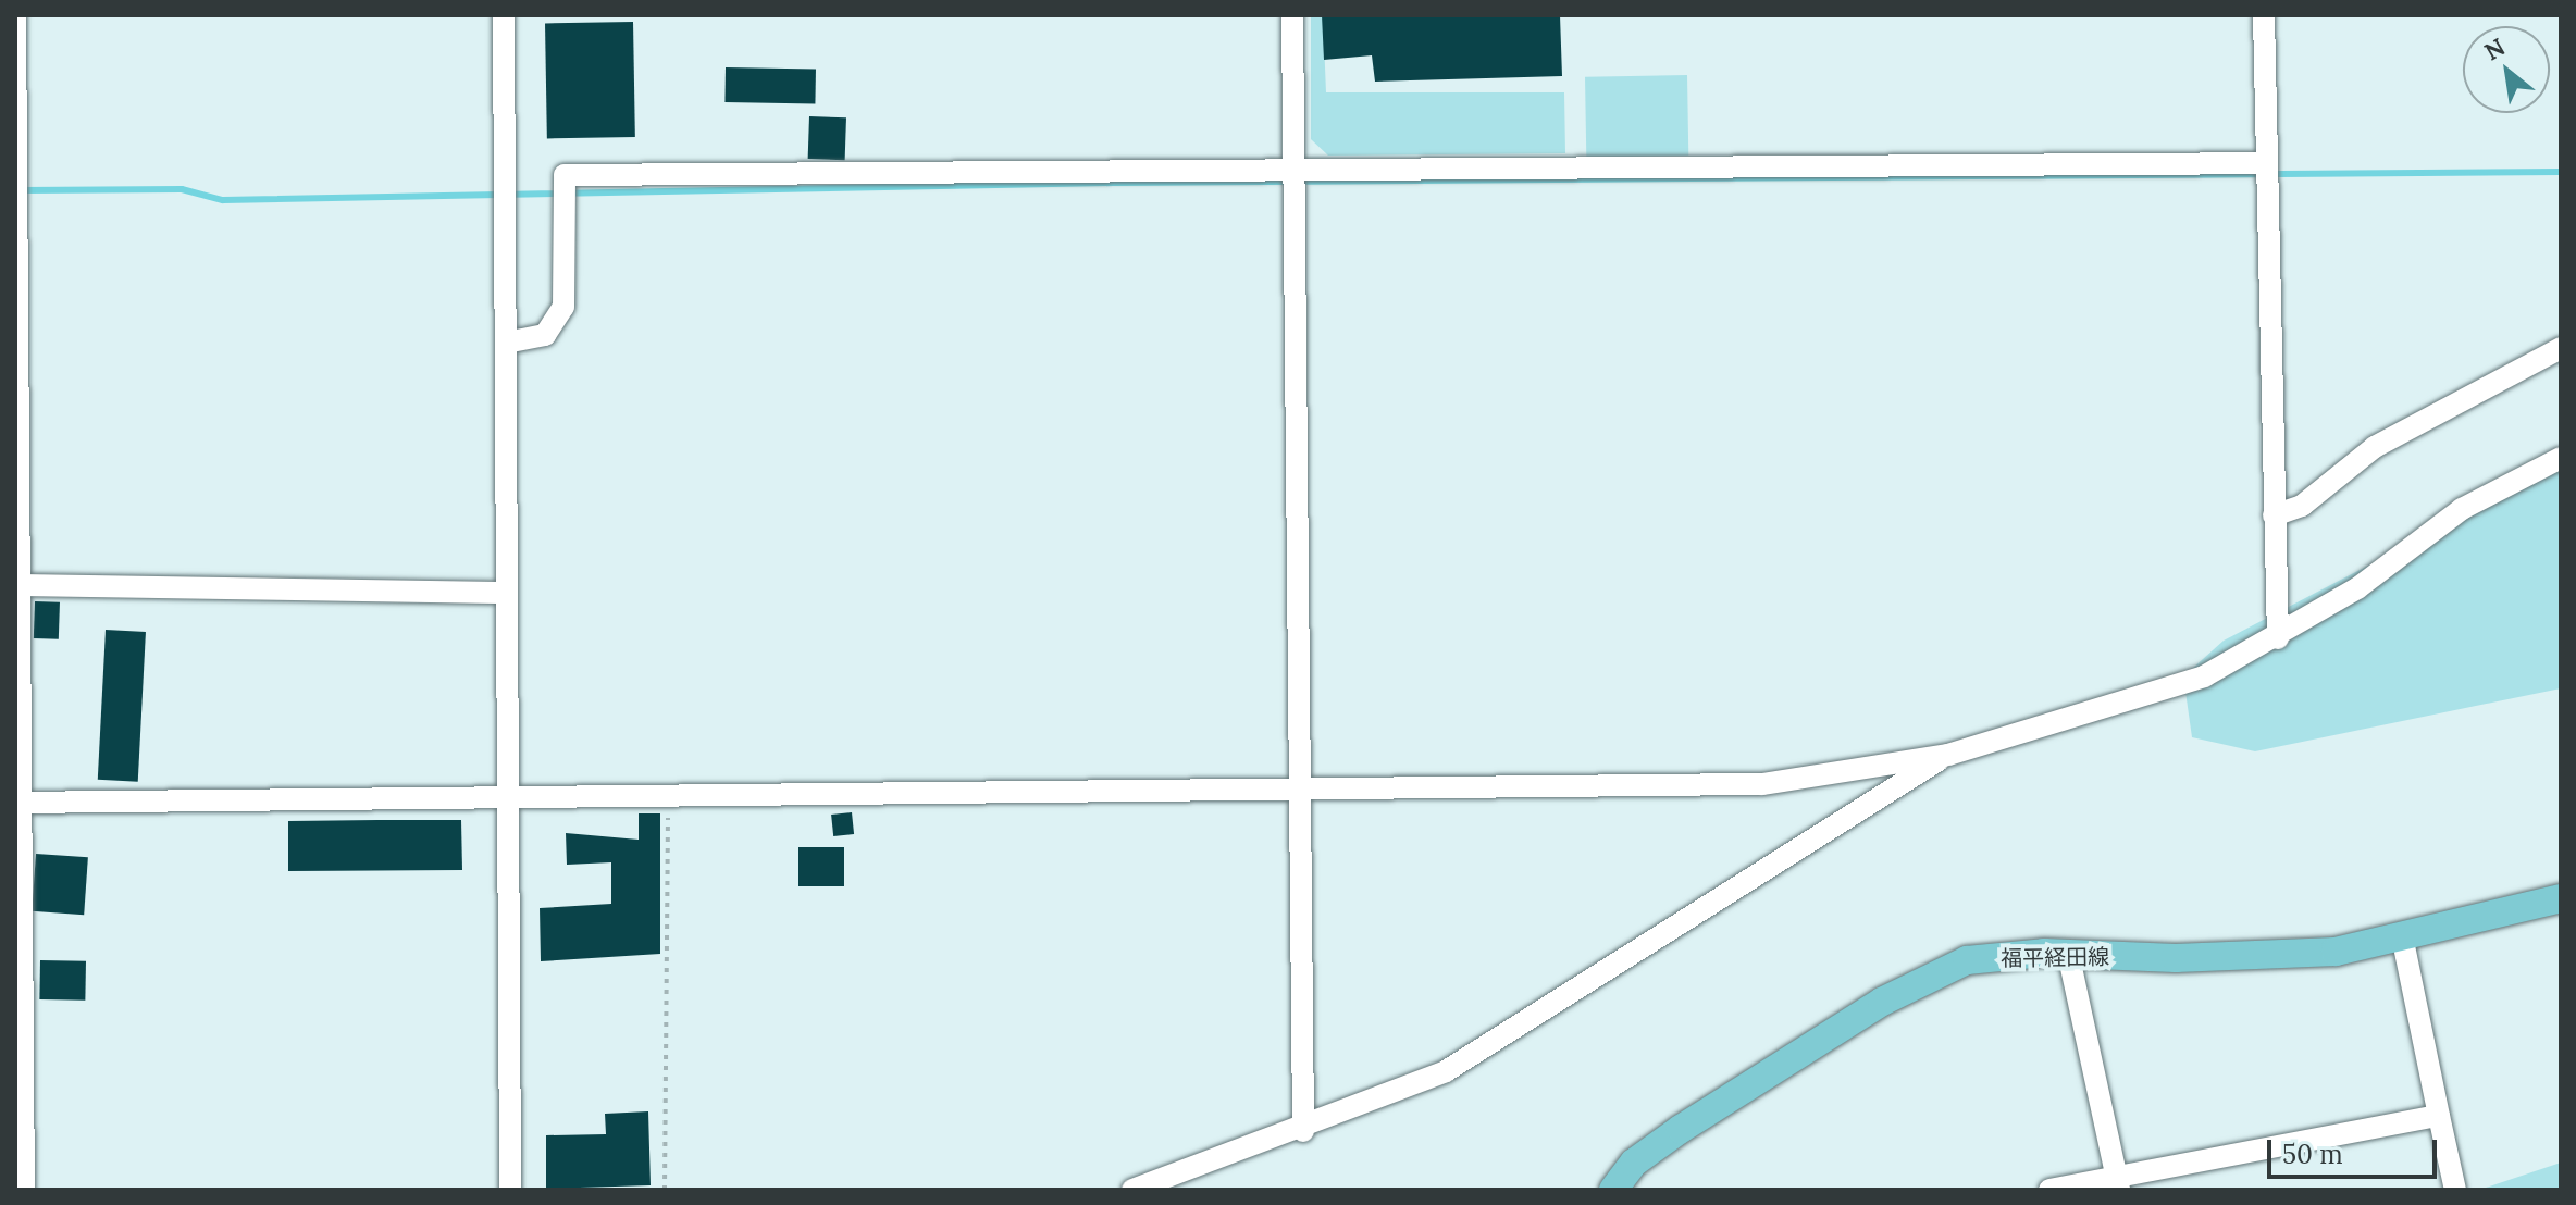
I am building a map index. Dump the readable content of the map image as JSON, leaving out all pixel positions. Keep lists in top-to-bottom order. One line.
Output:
{"streets":{"main road":["福平経田線"]},"scale_bar":"50 m","north":"top left"}
